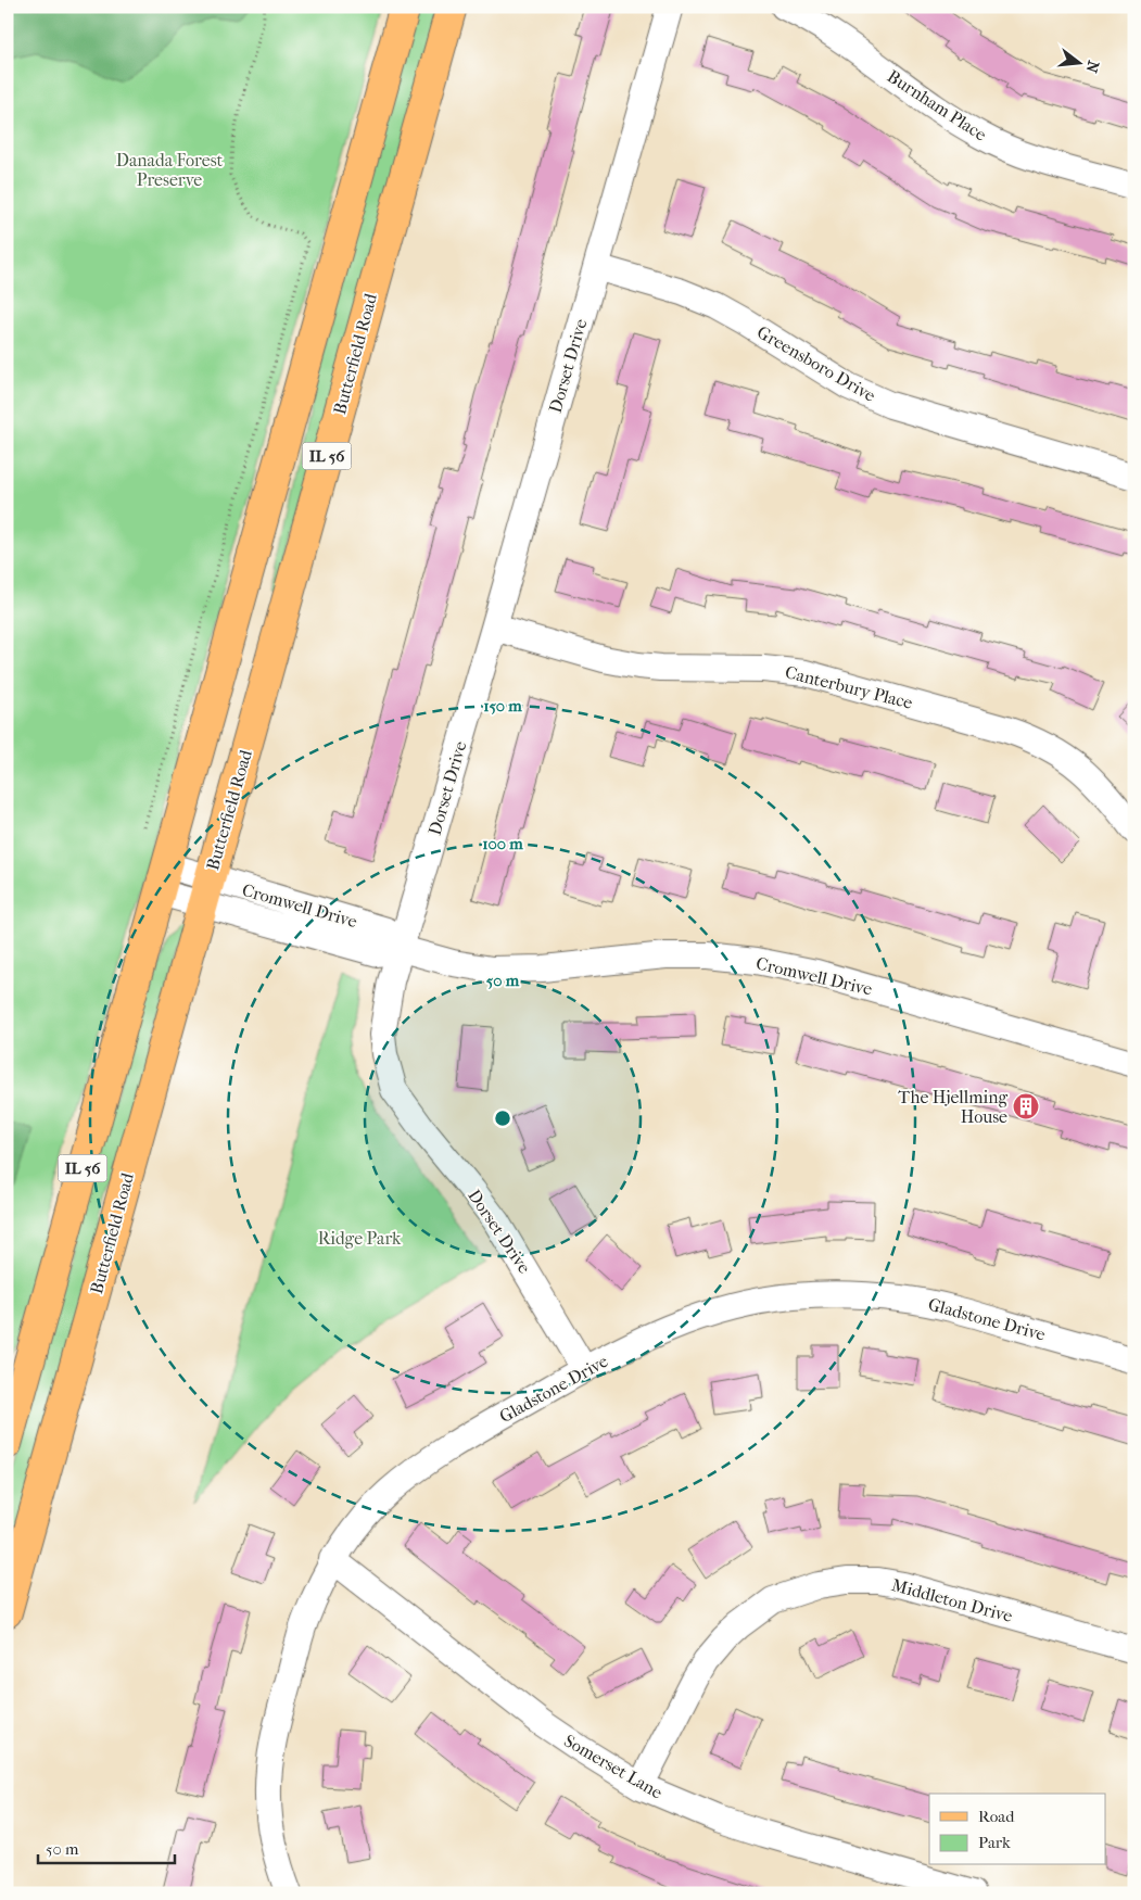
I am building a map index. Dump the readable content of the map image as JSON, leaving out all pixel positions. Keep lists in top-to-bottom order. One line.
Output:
{"streets":{"main road":["Butterfield Road","IL 56"],"street":["Burnham Place","Greensboro Drive","Dorset Drive","Canterbury Place","Cromwell Drive","Gladstone Drive","Middleton Drive","Somerset Lane"]},"crossings":[["Butterfield Road","Cromwell Drive"],["Greensboro Drive","Dorset Drive"],["Dorset Drive","Canterbury Place"],["Dorset Drive","Cromwell Drive"],["Dorset Drive","Gladstone Drive"],["IL 56","Cromwell Drive"],["Gladstone Drive","Somerset Lane"],["Middleton Drive","Somerset Lane"]],"parks":["Danada Forest Preserve","Ridge Park"],"places":{"building":["The Hjellming House"]},"legend":["Road","Park"],"scale_bar":"50 m","north":"right","rings":["150 m","100 m","50 m"]}
